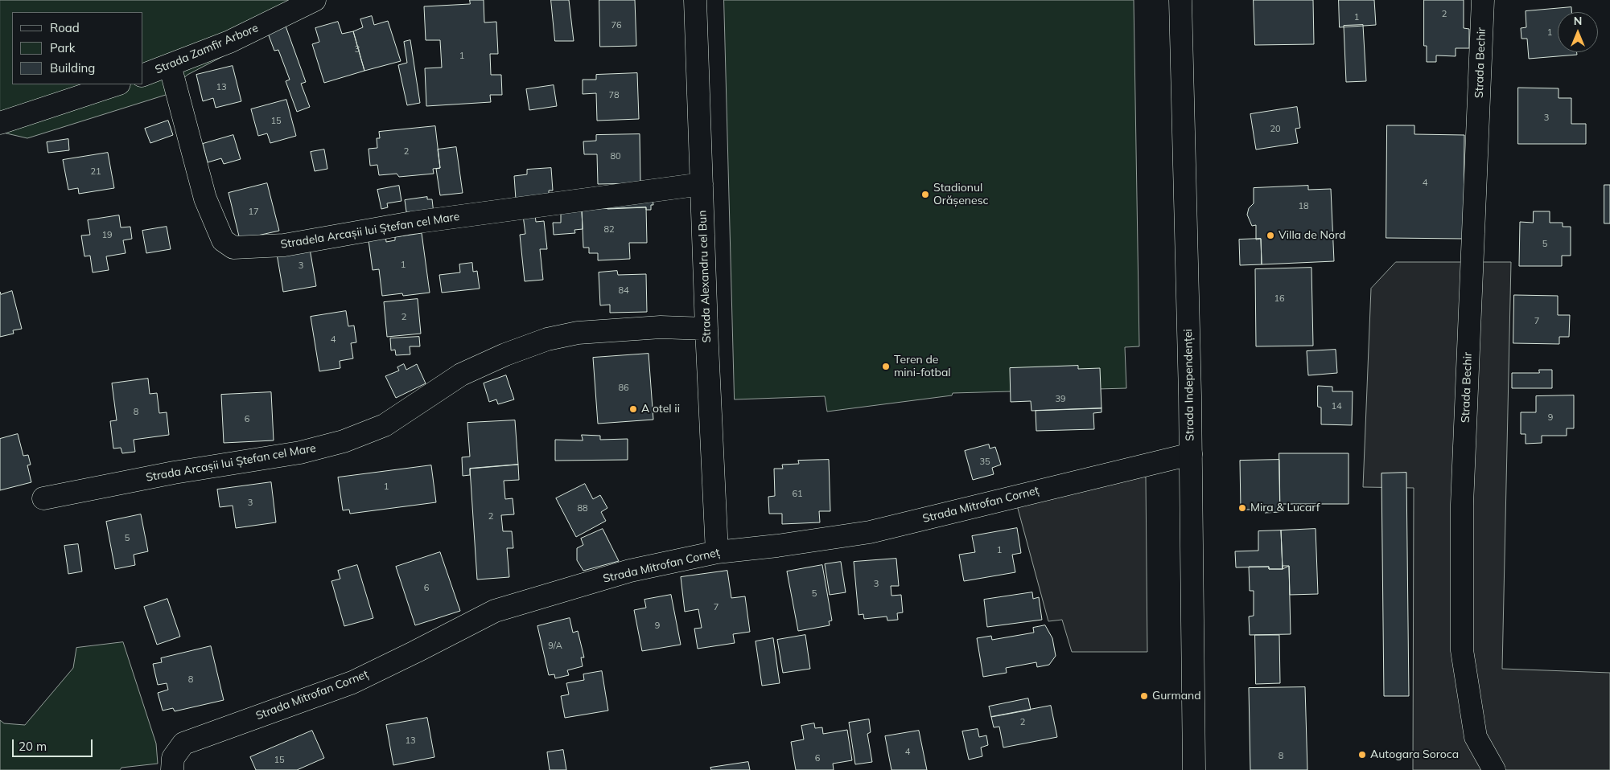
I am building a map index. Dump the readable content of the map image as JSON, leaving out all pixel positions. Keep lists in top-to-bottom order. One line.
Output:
{"streets":{"street":["Strada Zamfir Arbore","Strada Bechir","Stradela Arcașii lui Ștefan cel Mare","Strada Alexandru cel Bun","Strada Independenței","Strada Arcașii lui Ștefan cel Mare","Strada Mitrofan Corneț"]},"crossings":[["Strada Zamfir Arbore","Stradela Arcașii lui Ștefan cel Mare"],["Stradela Arcașii lui Ștefan cel Mare","Strada Alexandru cel Bun"],["Strada Alexandru cel Bun","Strada Arcașii lui Ștefan cel Mare"],["Strada Alexandru cel Bun","Strada Mitrofan Corneț"],["Strada Independenței","Strada Mitrofan Corneț"]],"places":["Stadionul Orășenesc","Villa de Nord","Teren de mini-fotbal","A otel ii","Mira & Lucarf","Gurmand","Autogara Soroca"],"house_numbers":["2","1","76","1","3","1","13","78","3","15","20","2","80","21","4","18","17","82","19","5","1","3","84","16","2","7","4","86","39","14","8","9","6","35","1","61","3","88","2","5","1","3","6","5","7","9","9/A","8","2","13","4","8","6","15"],"legend":["Road","Park","Building"],"scale_bar":"20 m","north":"top"}
